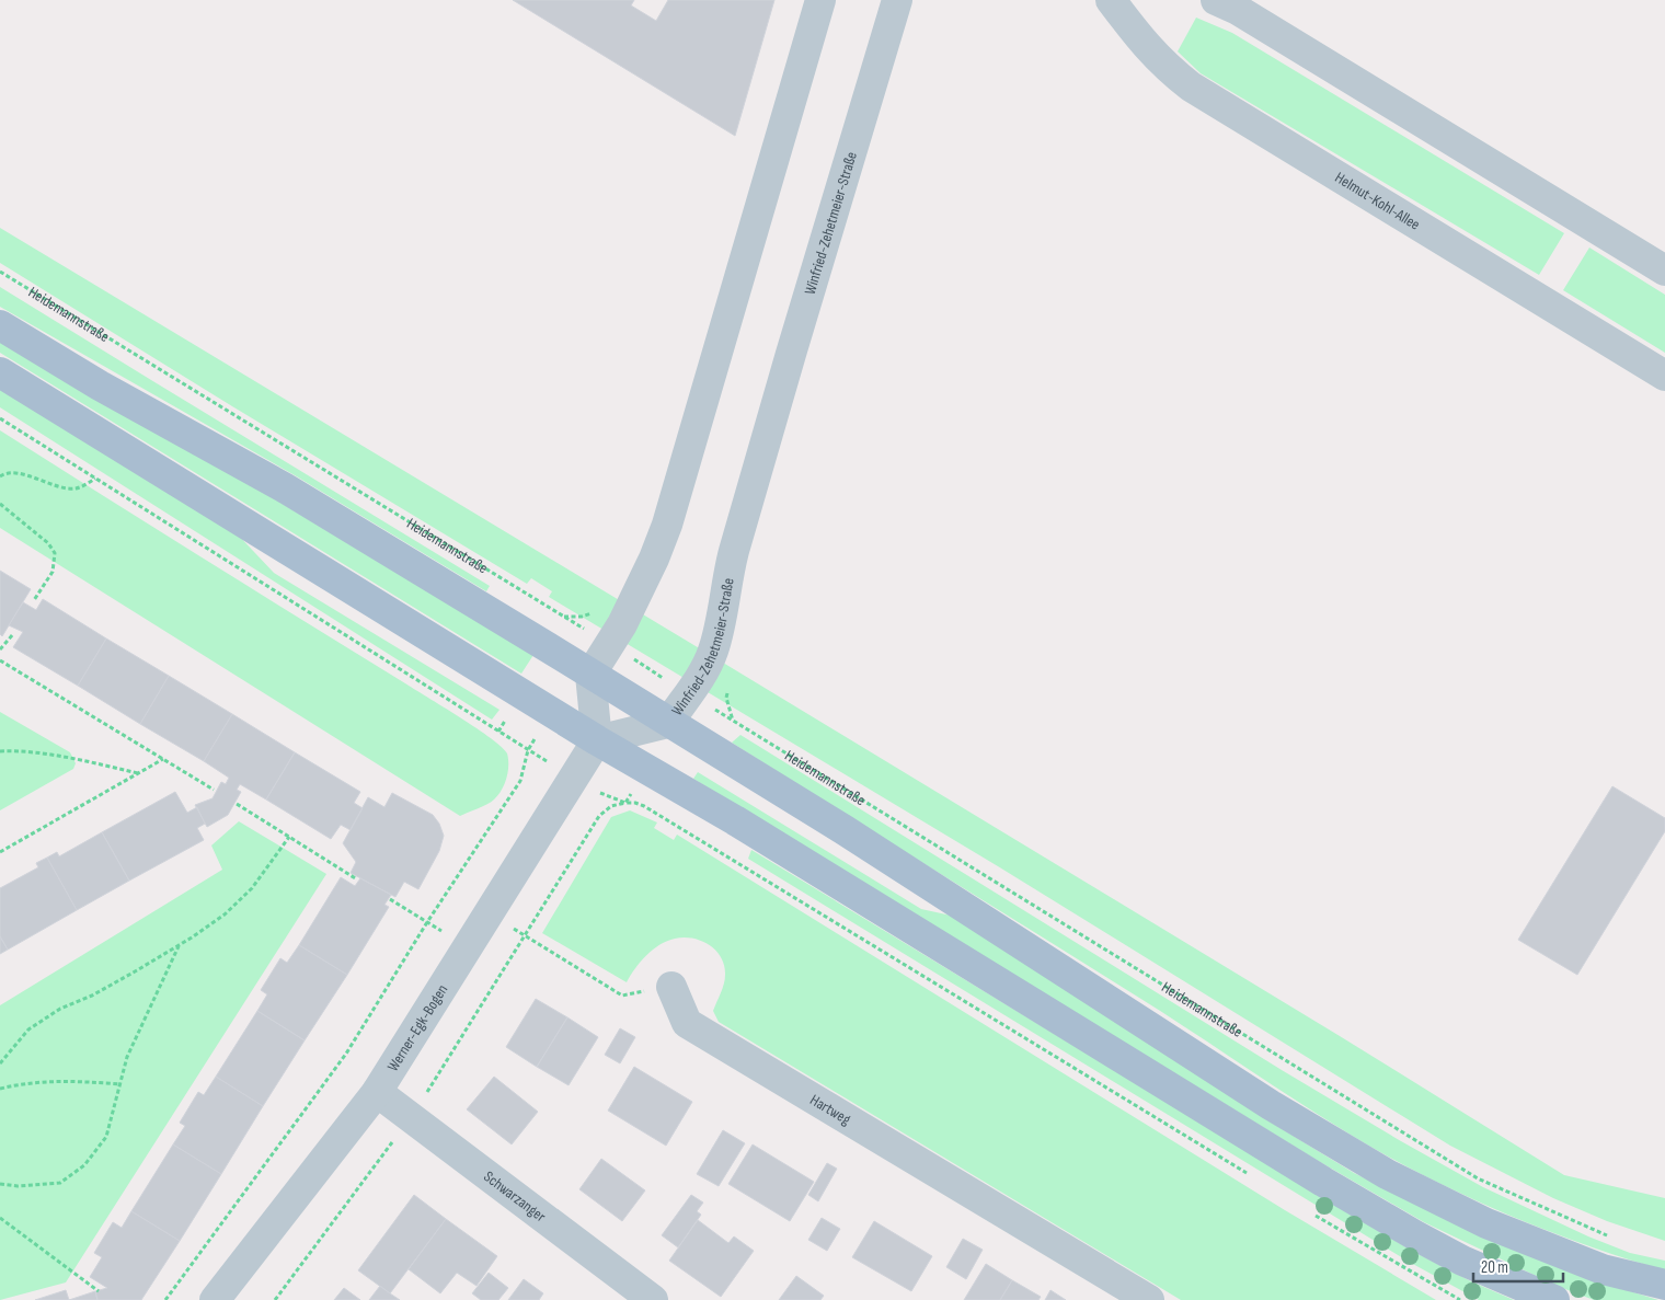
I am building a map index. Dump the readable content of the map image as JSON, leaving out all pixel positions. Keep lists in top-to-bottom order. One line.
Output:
{"streets":{"street":["Helmut-Kohl-Allee","Winfried-Zehetmeier-Straße","Werner-Egk-Bogen","Hartweg","Schwarzanger"],"path":["Heidemannstraße"]},"crossings":[["Winfried-Zehetmeier-Straße","Heidemannstraße"],["Winfried-Zehetmeier-Straße","Werner-Egk-Bogen"],["Werner-Egk-Bogen","Schwarzanger"]],"scale_bar":"20 m"}
